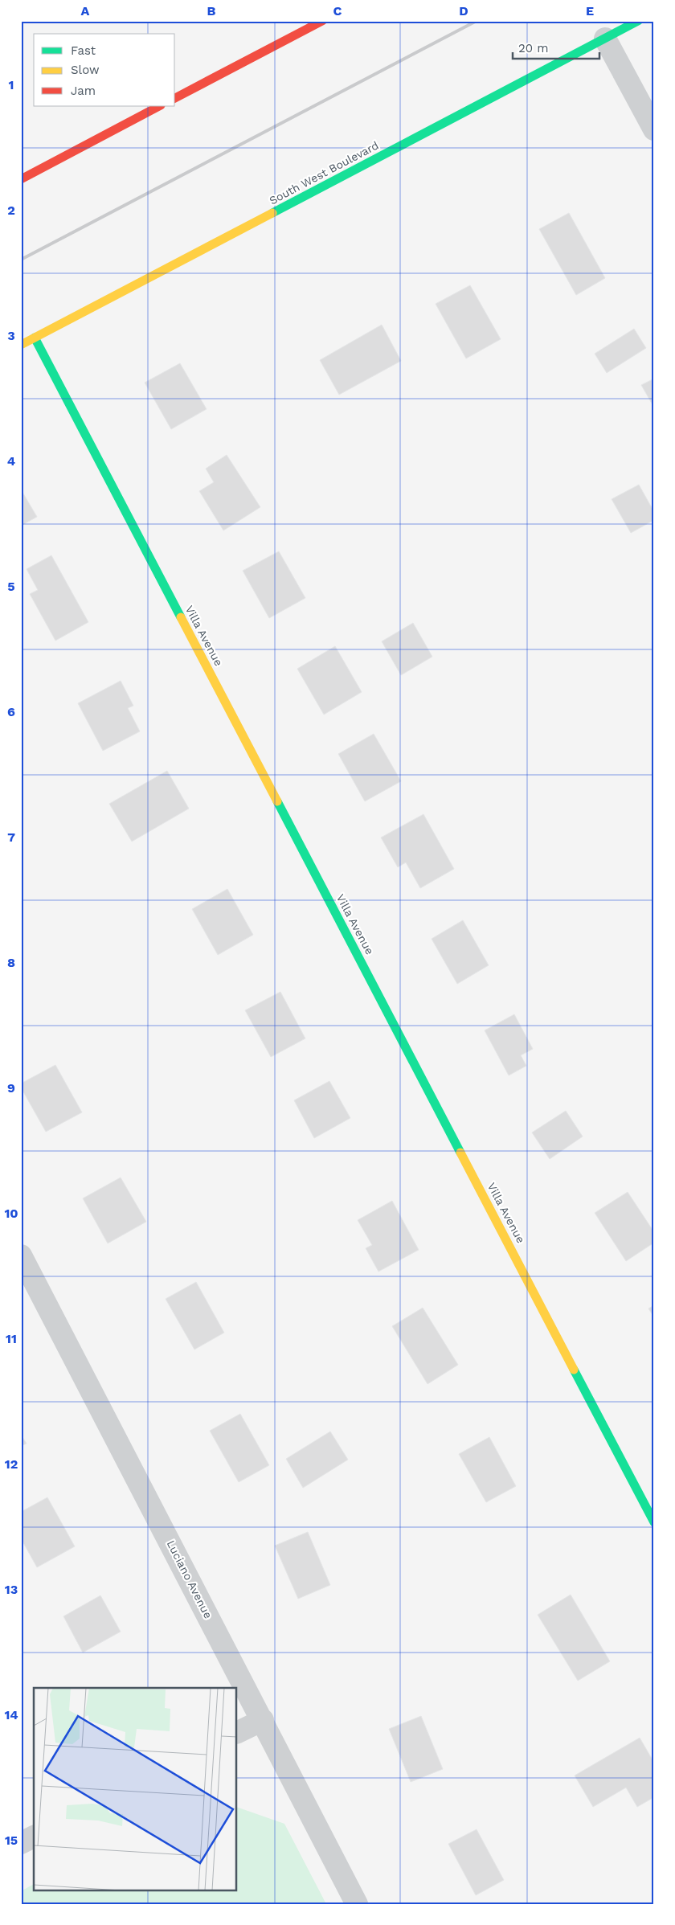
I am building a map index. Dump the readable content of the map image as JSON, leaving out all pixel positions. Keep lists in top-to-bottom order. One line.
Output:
{"streets":{"street":["South West Boulevard","Villa Avenue","Luciano Avenue"]},"crossings":[["South West Boulevard","Villa Avenue"]],"legend":["Fast","Slow","Jam"],"scale_bar":"20 m","grid":{"columns":["A","B","C","D","E"],"rows":["1","2","3","4","5","6","7","8","9","10","11","12","13","14","15"]}}
